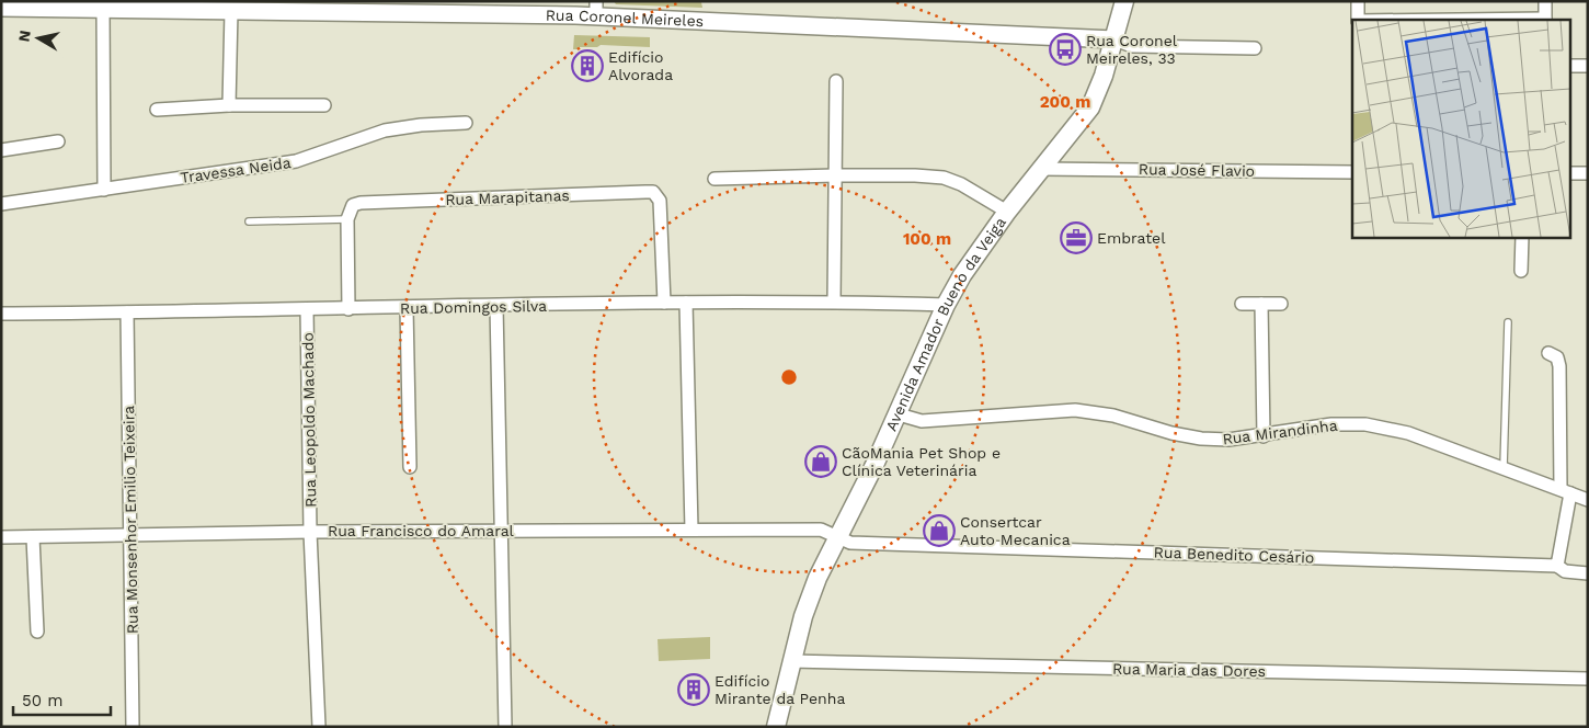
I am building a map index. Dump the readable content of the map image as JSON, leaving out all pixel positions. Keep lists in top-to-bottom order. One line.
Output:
{"streets":{"main road":["Avenida Amador Bueno da Veiga"],"street":["Rua Coronel Meireles","Travessa Neida","Rua José Flavio","Rua Marapitanas","Rua Domingos Silva","Rua Leopoldo Machado","Rua Mirandinha","Rua Monsenhor Emilio Teixeira","Rua Francisco do Amaral","Rua Benedito Cesário","Rua Maria das Dores"]},"crossings":[["Rua Coronel Meireles","Avenida Amador Bueno da Veiga"],["Rua José Flavio","Avenida Amador Bueno da Veiga"],["Rua Marapitanas","Rua Domingos Silva"],["Rua Domingos Silva","Avenida Amador Bueno da Veiga"],["Rua Domingos Silva","Rua Leopoldo Machado"],["Rua Domingos Silva","Rua Monsenhor Emilio Teixeira"],["Avenida Amador Bueno da Veiga","Rua Mirandinha"],["Avenida Amador Bueno da Veiga","Rua Francisco do Amaral"],["Avenida Amador Bueno da Veiga","Rua Benedito Cesário"],["Avenida Amador Bueno da Veiga","Rua Maria das Dores"],["Rua Leopoldo Machado","Rua Francisco do Amaral"],["Rua Monsenhor Emilio Teixeira","Rua Francisco do Amaral"],["Rua Francisco do Amaral","Rua Benedito Cesário"]],"places":{"bus stop":["Rua Coronel Meireles, 33"],"building":["Edifício Alvorada","Edifício Mirante da Penha"],"office":["Embratel"],"shop":["CãoMania Pet Shop e Clínica Veterinária","Consertcar Auto Mecanica"]},"scale_bar":"50 m","north":"left","rings":["200 m","100 m"]}
